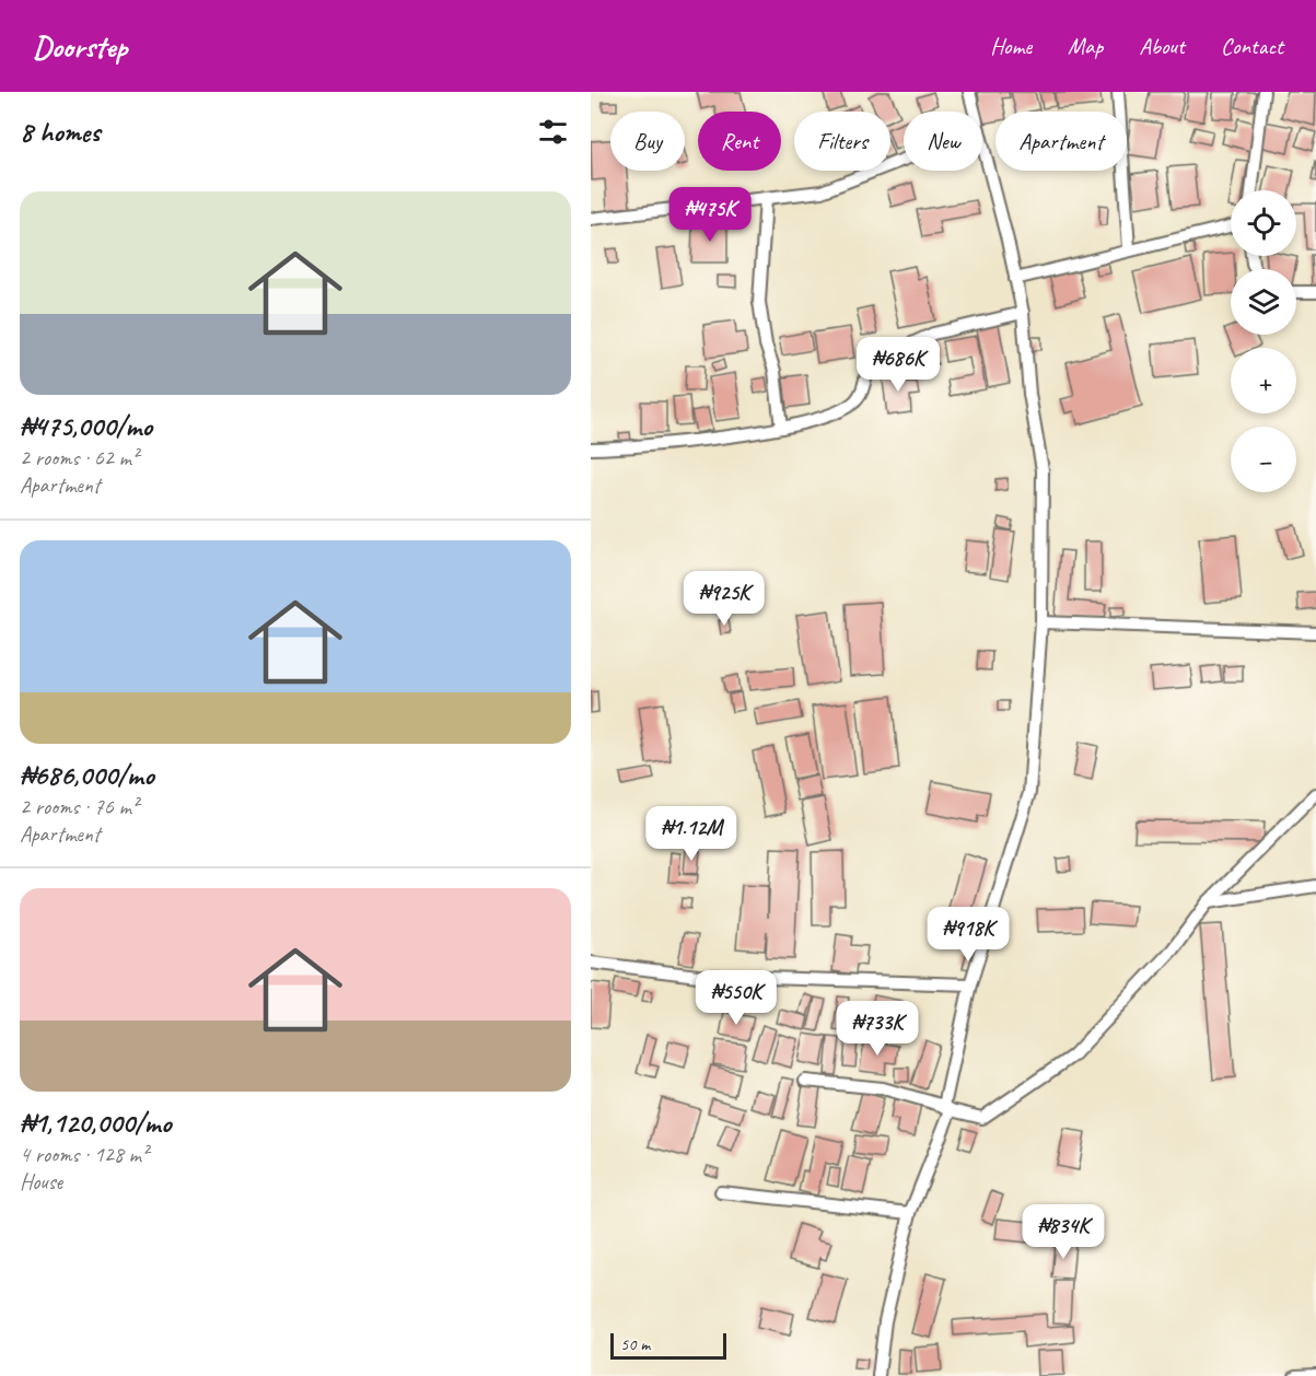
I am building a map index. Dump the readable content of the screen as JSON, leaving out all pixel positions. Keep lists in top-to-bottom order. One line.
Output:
{"scale_bar":"50 m","page":{"header":"Doorstep","nav":["Home","Map","About","Contact"],"heading":"8 homes","chip":["Buy","Rent","Filters","New","Apartment"],"list":[{"name":"₦475,000/mo","note":"2 rooms · 62 m² · Apartment"},{"name":"₦686,000/mo","note":"2 rooms · 76 m² · Apartment"},{"name":"₦1,120,000/mo","note":"4 rooms · 128 m² · House"}],"price":["₦475K","₦686K","₦925K","₦1.12M","₦918K","₦550K","₦733K","₦834K"],"map_buttons":["+","−"],"scale":"50 m"}}
